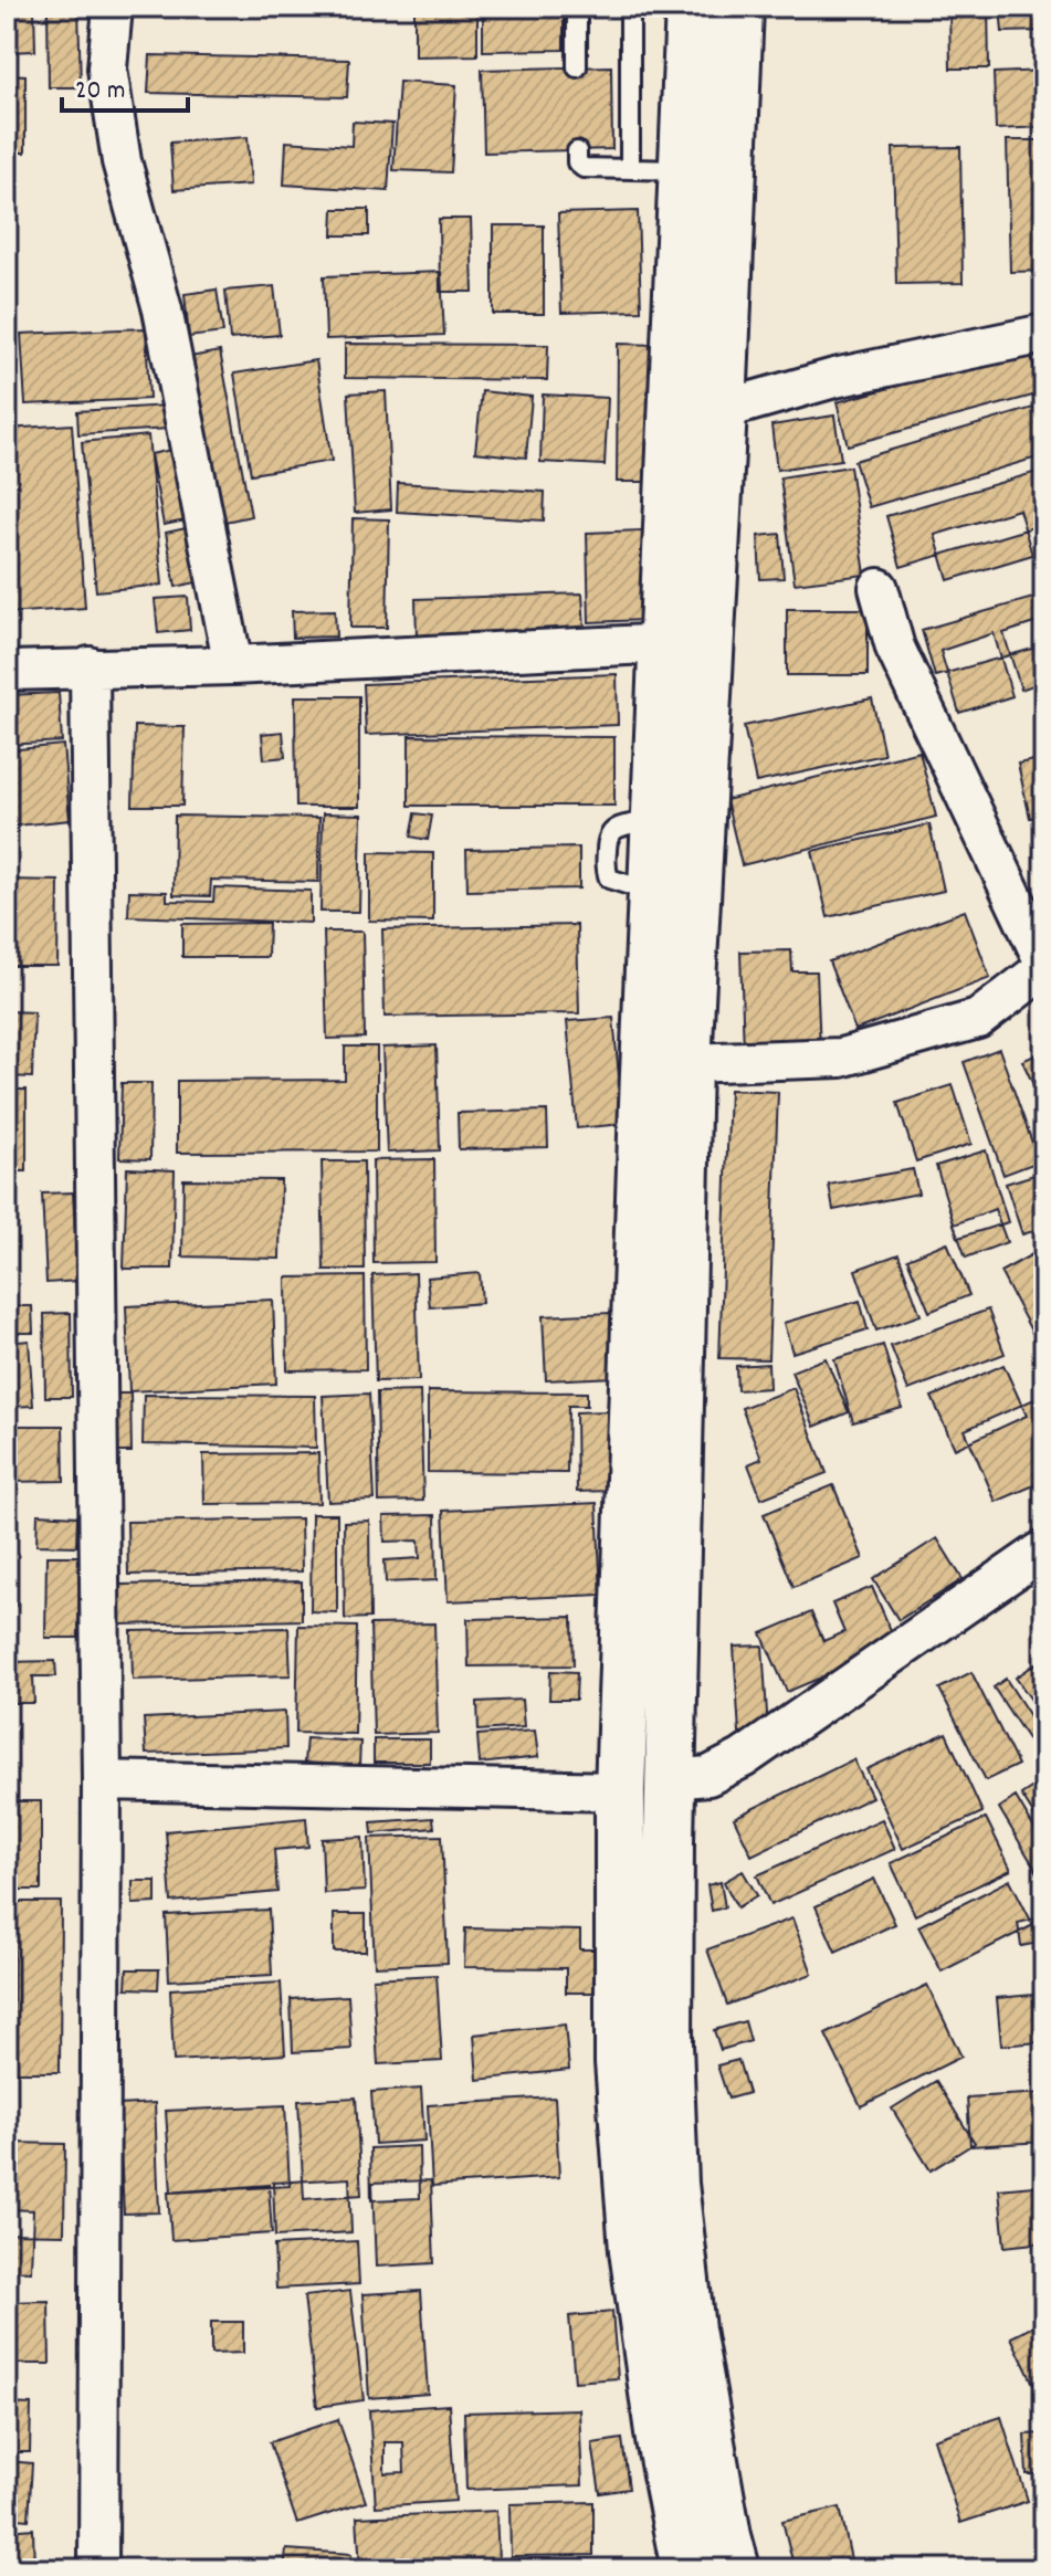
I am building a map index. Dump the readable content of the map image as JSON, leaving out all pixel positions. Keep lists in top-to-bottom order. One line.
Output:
{"scale_bar":"20 m"}
